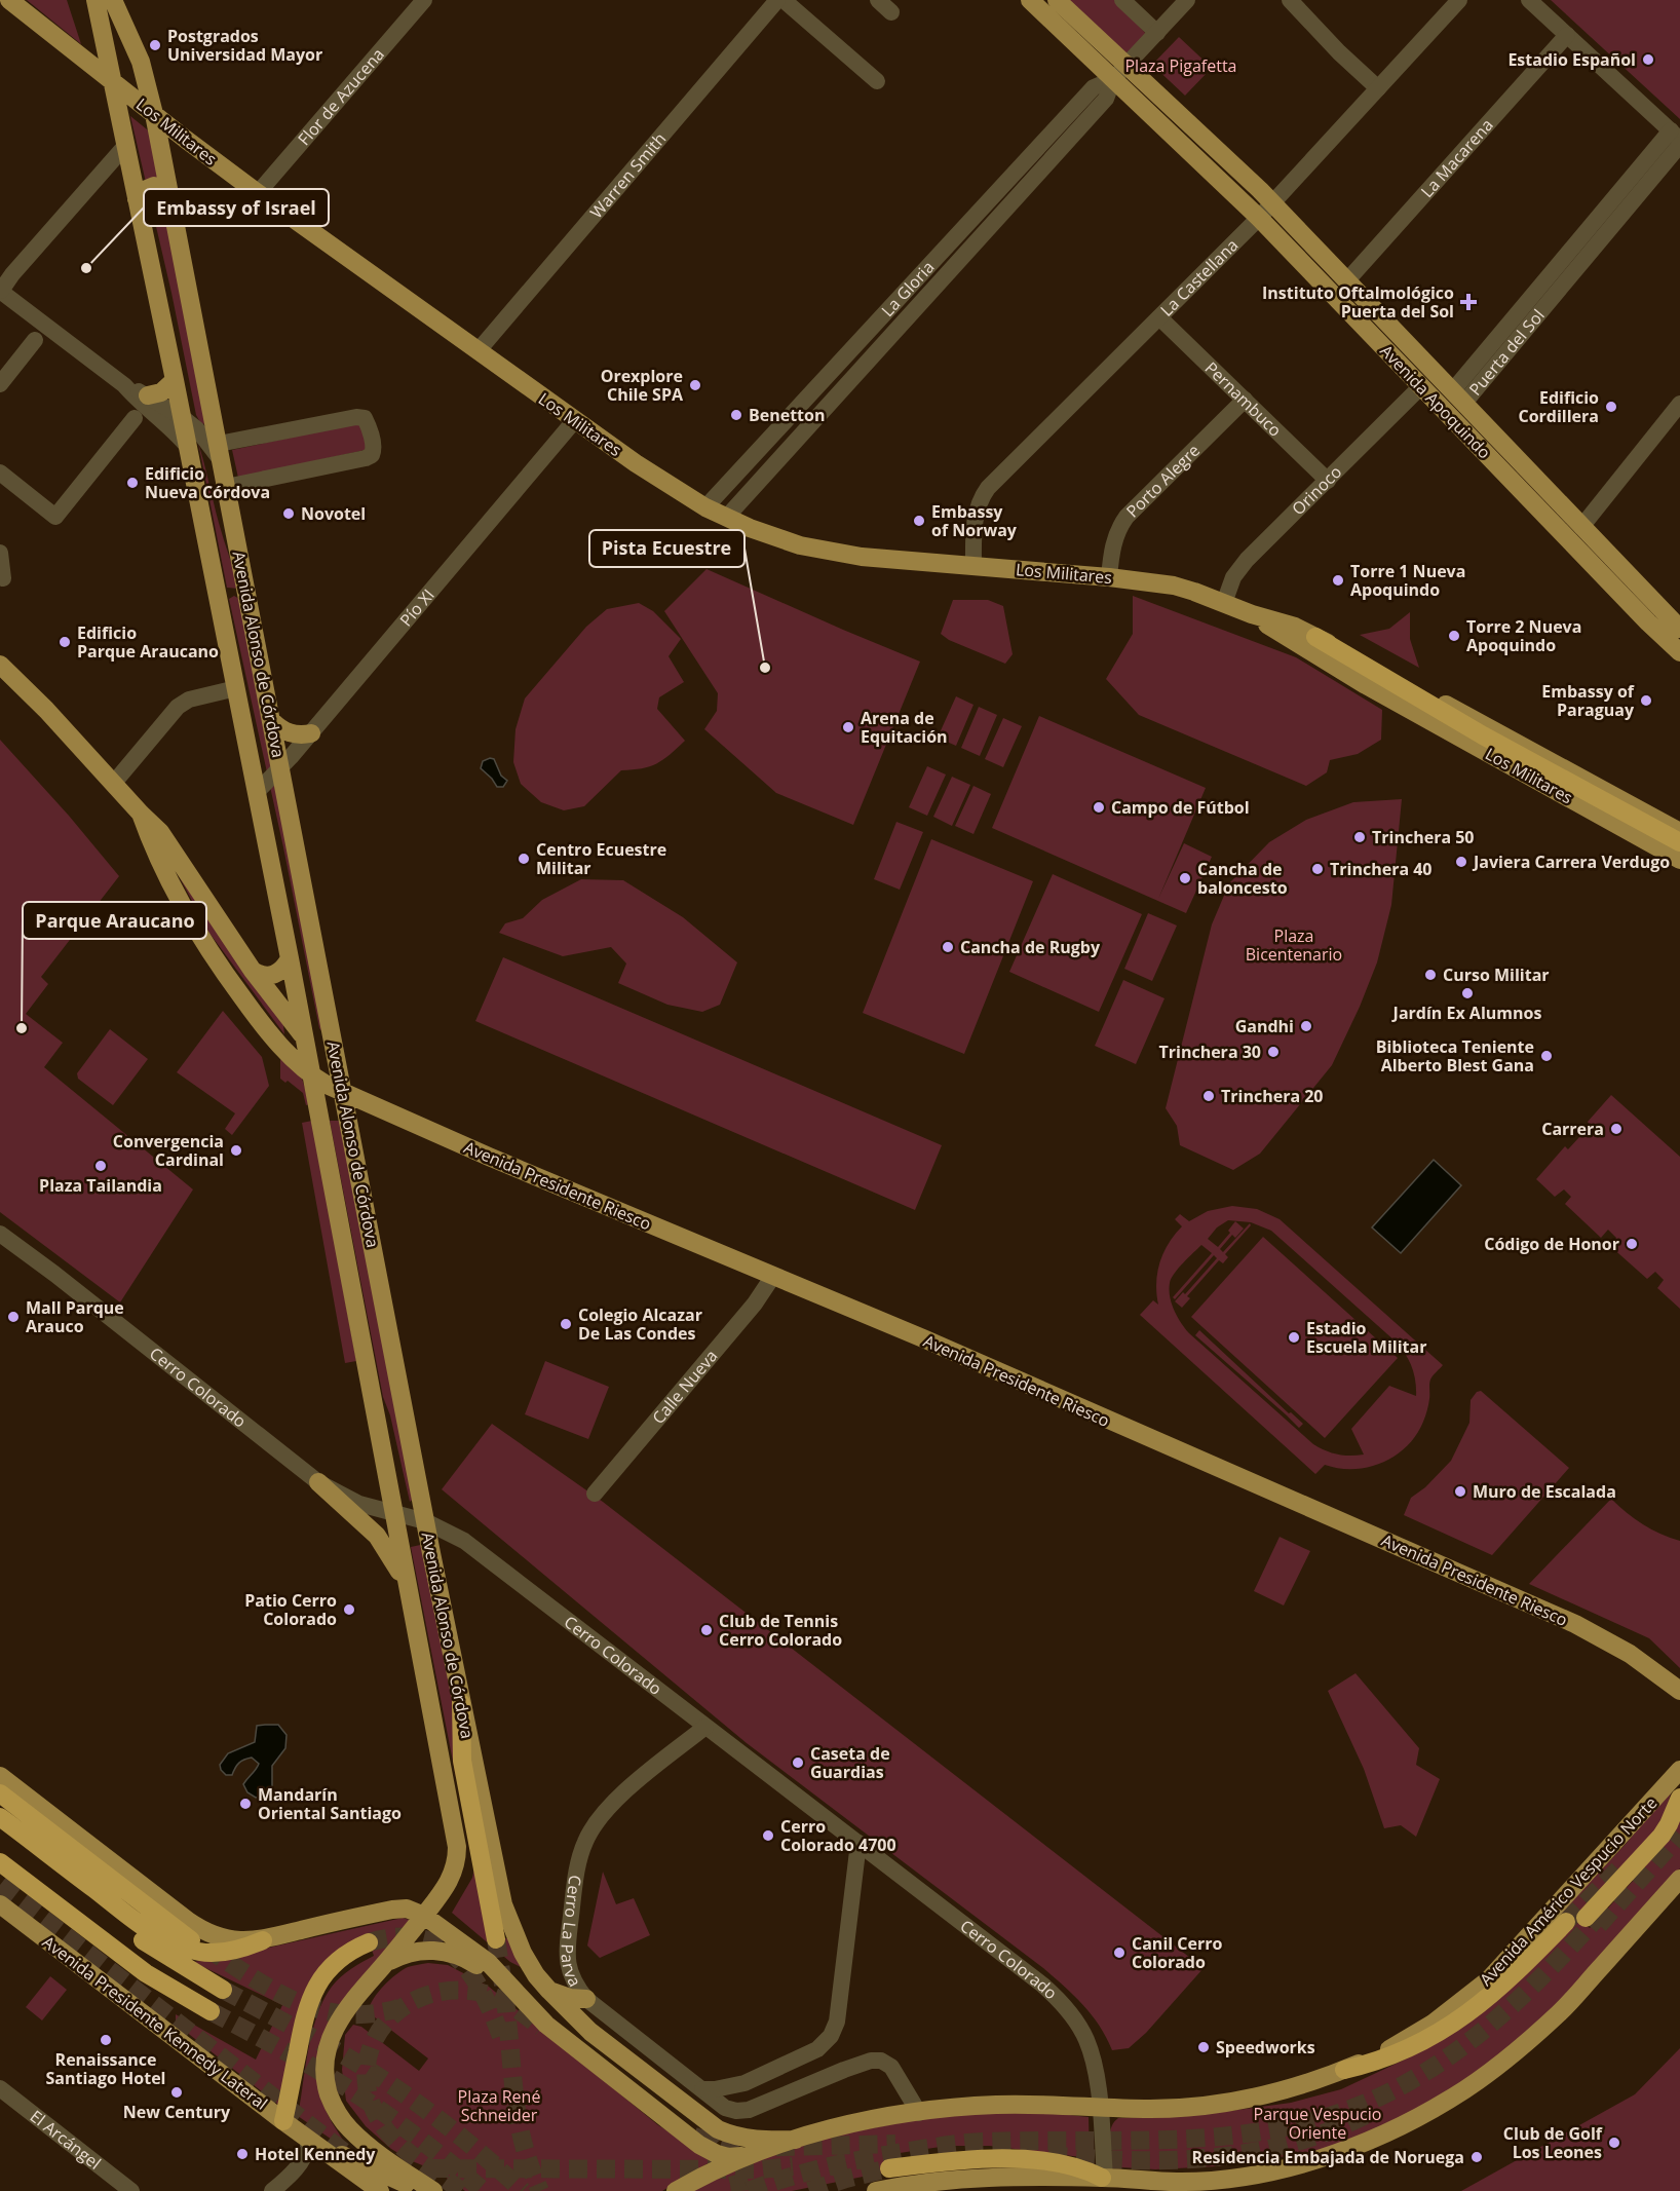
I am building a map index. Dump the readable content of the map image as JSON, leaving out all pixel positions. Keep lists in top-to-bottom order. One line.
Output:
{"streets":{"main road":["Los Militares","Avenida Apoquindo","Avenida Alonso de Córdova","Avenida Presidente Riesco","Avenida Américo Vespucio Norte","Avenida Presidente Kennedy Lateral"],"street":["Flor de Azucena","La Macarena","Warren Smith","La Castellana","La Gloria","Puerta del Sol","Pernambuco","Porto Alegre","Orinoco","Pío XI","Calle Nueva","Cerro Colorado","Cerro La Parva","El Arcángel"]},"crossings":[["Flor de Azucena","Los Militares"],["Los Militares","Warren Smith"],["Los Militares","La Castellana"],["Los Militares","La Gloria"],["Los Militares","Porto Alegre"],["Los Militares","Orinoco"],["Los Militares","Pío XI"],["Los Militares","Avenida Alonso de Córdova"],["La Macarena","Avenida Apoquindo"],["La Castellana","Pernambuco"],["La Castellana","Avenida Apoquindo"],["La Gloria","Avenida Apoquindo"],["Puerta del Sol","Avenida Apoquindo"],["Pernambuco","Porto Alegre"],["Pernambuco","Orinoco"],["Avenida Apoquindo","Orinoco"],["Pío XI","Avenida Alonso de Córdova"],["Avenida Alonso de Córdova","Avenida Presidente Riesco"],["Avenida Alonso de Córdova","Cerro Colorado"],["Avenida Alonso de Córdova","Avenida Américo Vespucio Norte"],["Avenida Presidente Riesco","Calle Nueva"],["Cerro Colorado","Avenida Américo Vespucio Norte"],["Cerro Colorado","Cerro La Parva"],["Avenida Américo Vespucio Norte","Cerro La Parva"]],"parks":["Plaza Pigafetta","Plaza Bicentenario","Plaza René Schneider","Parque Vespucio Oriente"],"places":{"other":["Postgrados Universidad Mayor","Estadio Español","Embassy of Israel","Orexplore Chile SPA","Edificio Cordillera","Benetton","Edificio Nueva Córdova","Novotel","Embassy of Norway","Torre 1 Nueva Apoquindo","Torre 2 Nueva Apoquindo","Edificio Parque Araucano","Pista Ecuestre","Embassy of Paraguay","Arena de Equitación","Campo de Fútbol","Trinchera 50","Centro Ecuestre Militar","Javiera Carrera Verdugo","Trinchera 40","Cancha de baloncesto","Cancha de Rugby","Curso Militar","Jardín Ex Alumnos","Gandhi","Parque Araucano","Trinchera 30","Biblioteca Teniente Alberto Blest Gana","Trinchera 20","Carrera","Convergencia Cardinal","Plaza Tailandia","Código de Honor","Mall Parque Arauco","Colegio Alcazar De Las Condes","Estadio Escuela Militar","Muro de Escalada","Patio Cerro Colorado","Club de Tennis Cerro Colorado","Caseta de Guardias","Mandarín Oriental Santiago","Cerro Colorado 4700","Canil Cerro Colorado","Renaissance Santiago Hotel","Speedworks","New Century","Club de Golf Los Leones","Hotel Kennedy","Residencia Embajada de Noruega"],"health":["Instituto Oftalmológico Puerta del Sol"]}}
